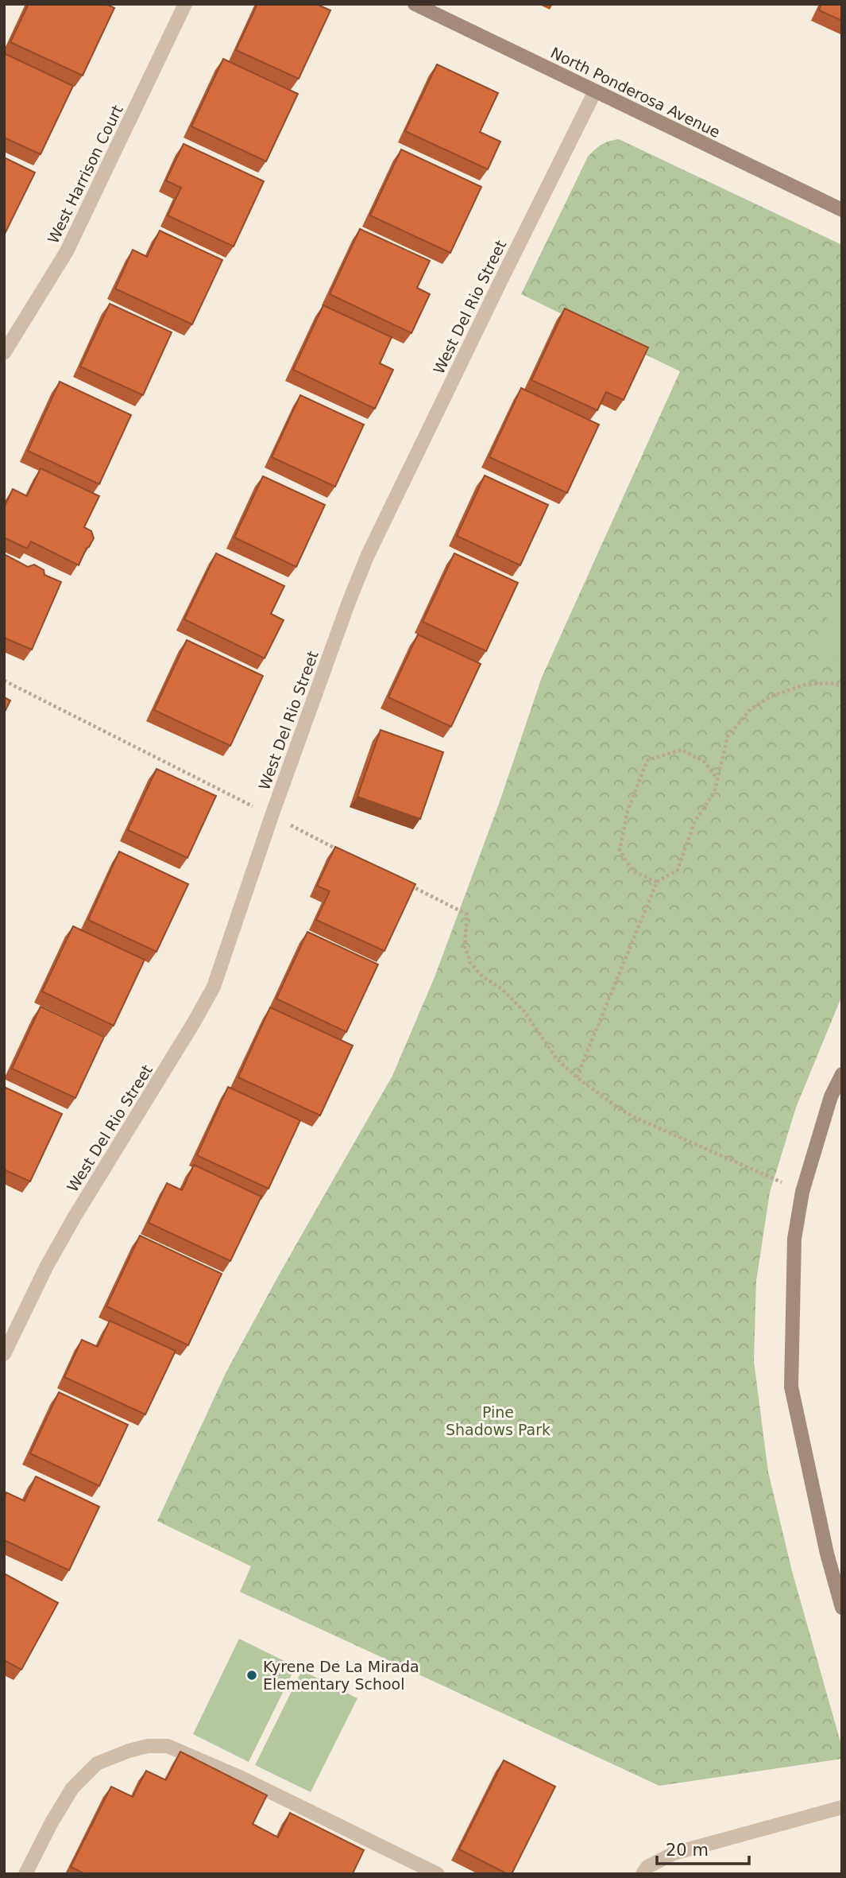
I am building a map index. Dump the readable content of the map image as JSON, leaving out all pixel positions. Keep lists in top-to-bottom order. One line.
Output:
{"streets":{"street":["North Ponderosa Avenue","West Harrison Court","West Del Rio Street"]},"crossings":[["North Ponderosa Avenue","West Del Rio Street"]],"parks":["Pine Shadows Park"],"places":["Kyrene De La Mirada Elementary School"],"scale_bar":"20 m"}
